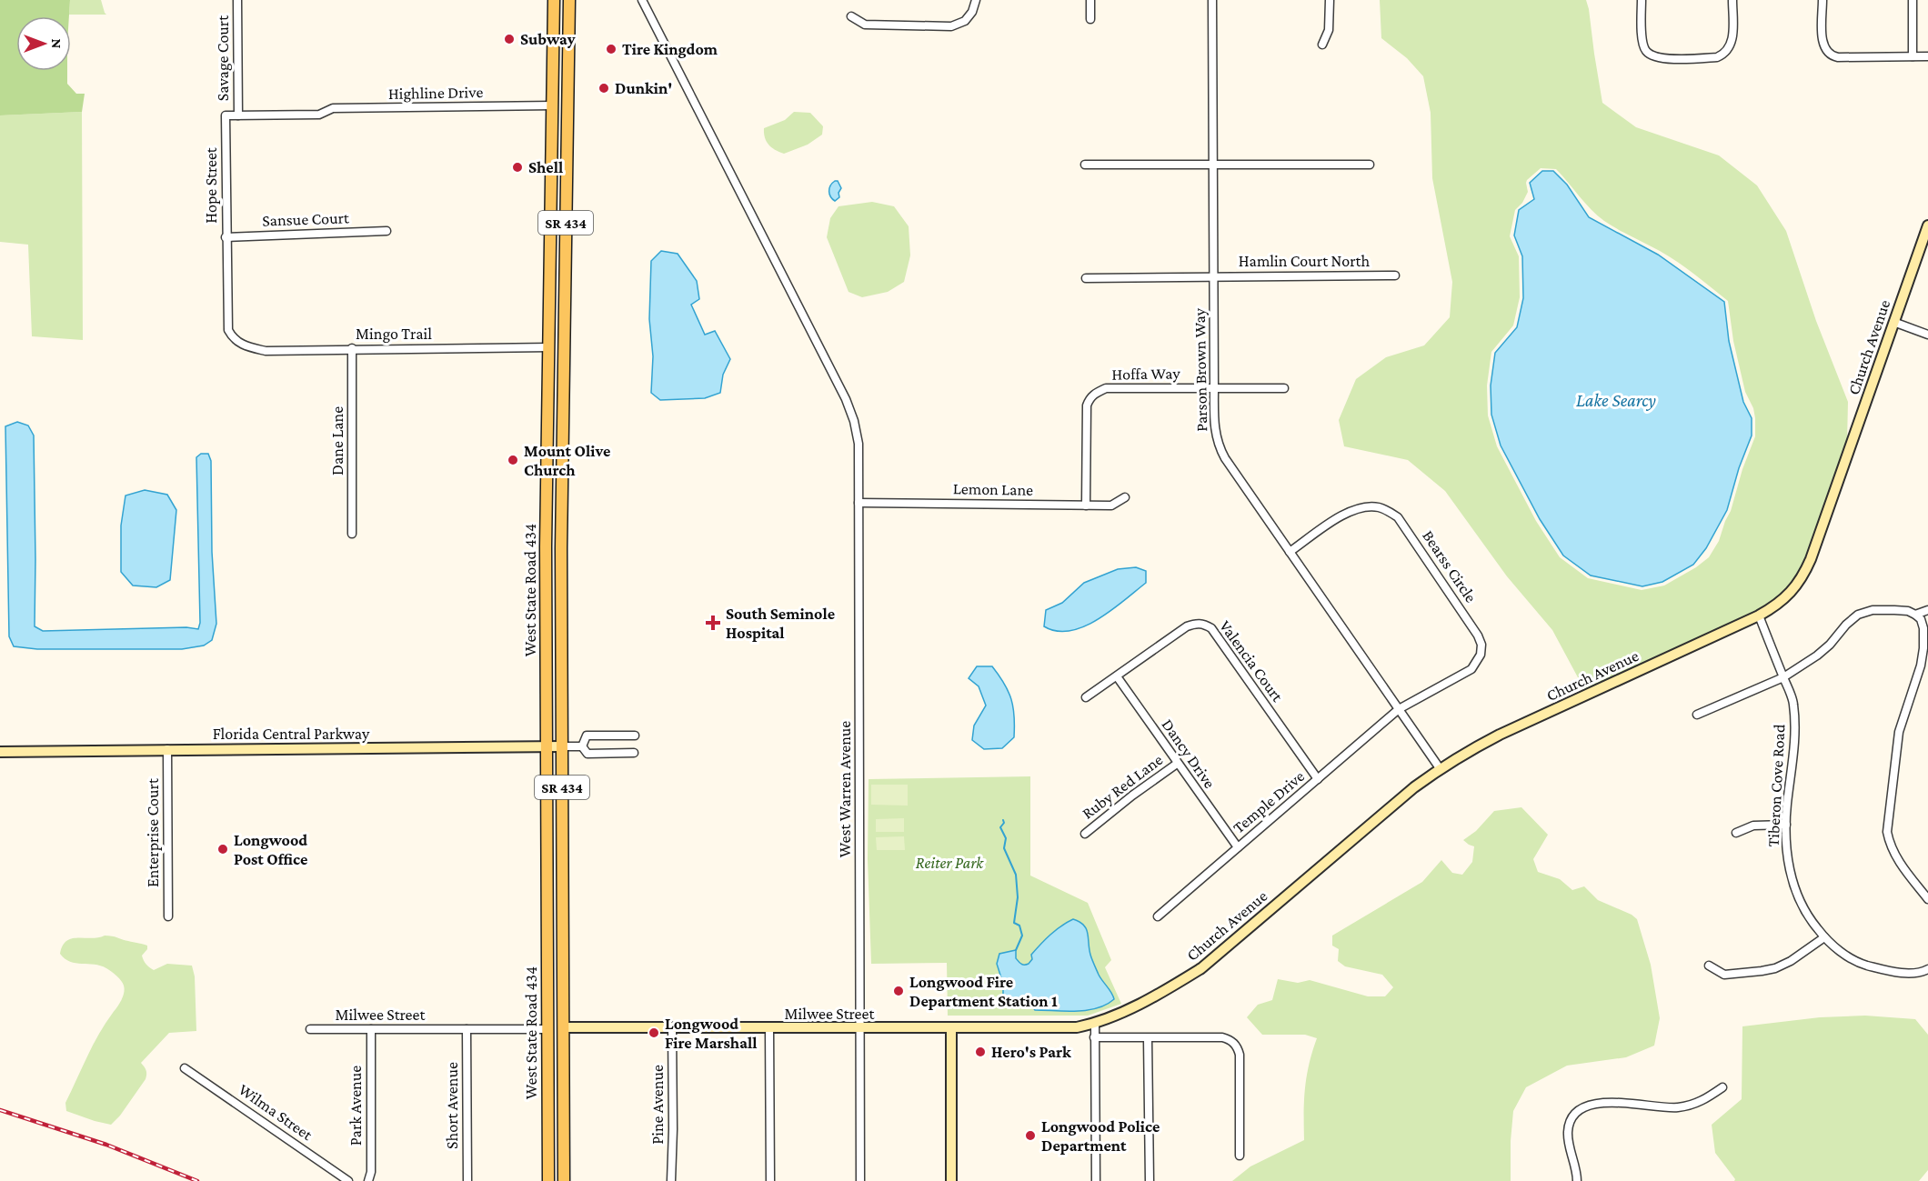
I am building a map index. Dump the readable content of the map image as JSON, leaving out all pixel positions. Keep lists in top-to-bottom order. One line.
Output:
{"streets":{"main road":["SR 434","West State Road 434"],"street":["Savage Court","Highline Drive","Hope Street","Sansue Court","Hamlin Court North","Mingo Trail","Church Avenue","Parson Brown Way","Hoffa Way","Dane Lane","Lemon Lane","Bearss Circle","Valencia Court","Florida Central Parkway","Dancy Drive","Tiberon Cove Road","Ruby Red Lane","West Warren Avenue","Temple Drive","Enterprise Court","Milwee Street","Pine Avenue","Park Avenue","Short Avenue","Wilma Street"]},"crossings":[["Savage Court","Highline Drive"],["Savage Court","Hope Street"],["Highline Drive","Hope Street"],["Highline Drive","West State Road 434"],["Hope Street","Sansue Court"],["Hope Street","Mingo Trail"],["Hamlin Court North","Parson Brown Way"],["Mingo Trail","Dane Lane"],["Mingo Trail","West State Road 434"],["Church Avenue","Parson Brown Way"],["Church Avenue","Tiberon Cove Road"],["Church Avenue","Milwee Street"],["Parson Brown Way","Hoffa Way"],["Parson Brown Way","Bearss Circle"],["Parson Brown Way","Temple Drive"],["Hoffa Way","Lemon Lane"],["Lemon Lane","West Warren Avenue"],["Bearss Circle","Temple Drive"],["West State Road 434","Florida Central Parkway"],["West State Road 434","Milwee Street"],["Valencia Court","Dancy Drive"],["Valencia Court","Temple Drive"],["Florida Central Parkway","Enterprise Court"],["Dancy Drive","Ruby Red Lane"],["Dancy Drive","Temple Drive"],["West Warren Avenue","Milwee Street"],["Milwee Street","Pine Avenue"],["Milwee Street","Park Avenue"],["Milwee Street","Short Avenue"]],"water":["Lake Searcy"],"parks":["Reiter Park"],"places":{"other":["Subway","Tire Kingdom","Dunkin'","Shell","Mount Olive Church","Longwood Post Office","Longwood Fire Department Station 1","Longwood Fire Marshall","Hero's Park","Longwood Police Department"],"health":["South Seminole Hospital"]},"north":"right"}
